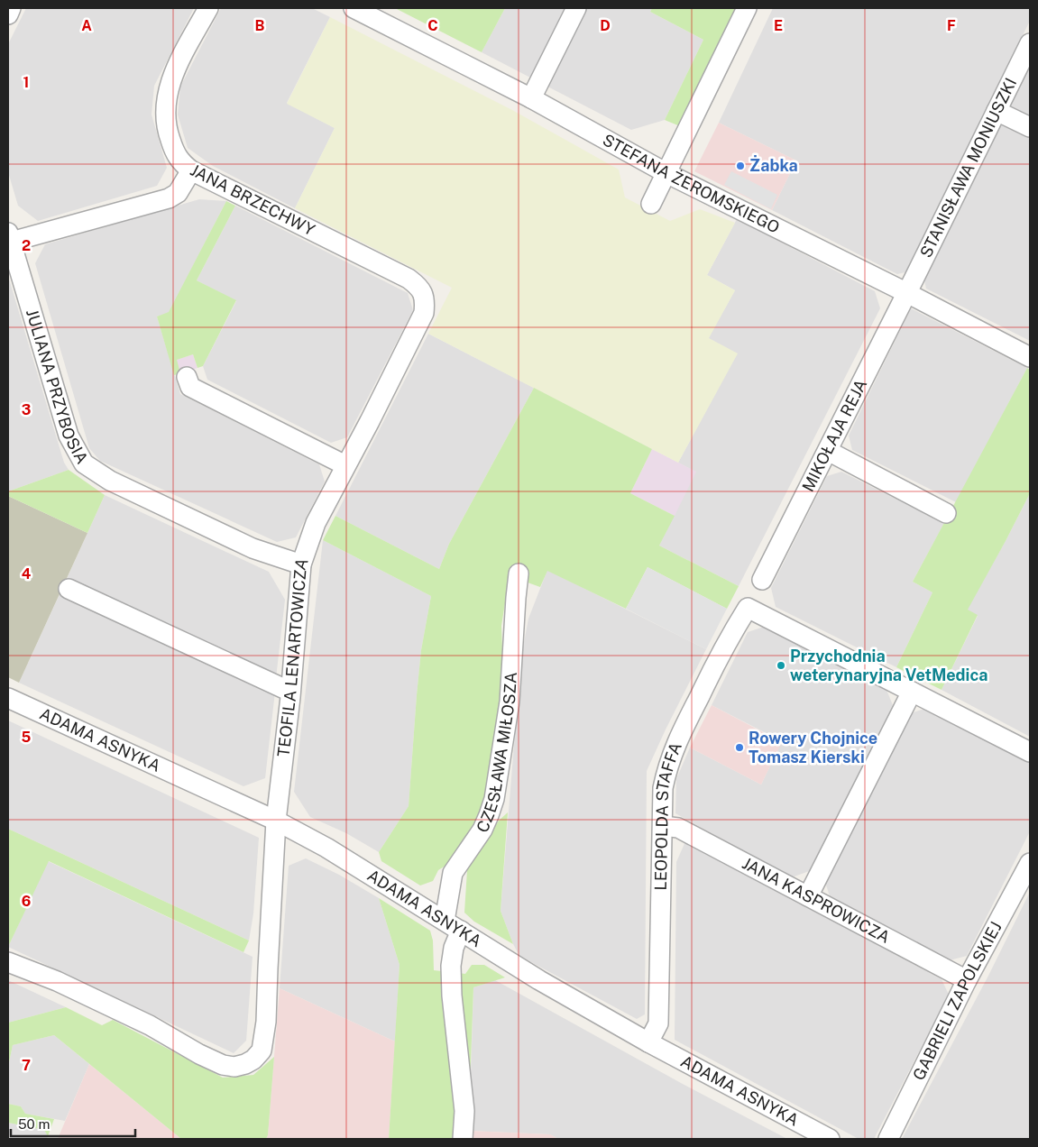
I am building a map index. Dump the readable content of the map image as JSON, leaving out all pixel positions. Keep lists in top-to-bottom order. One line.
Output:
{"streets":{"street":["STANISŁAWA MONIUSZKI","STEFANA ŻEROMSKIEGO","JANA BRZECHWY","JULIANA PRZYBOSIA","MIKOŁAJA REJA","TEOFILA LENARTOWICZA","ADAMA ASNYKA","CZESŁAWA MIŁOSZA","LEOPOLDA STAFFA","JANA KASPROWICZA","GABRIELI ZAPOLSKIEJ"]},"crossings":[["STANISŁAWA MONIUSZKI","STEFANA ŻEROMSKIEGO"],["STANISŁAWA MONIUSZKI","MIKOŁAJA REJA"],["STEFANA ŻEROMSKIEGO","MIKOŁAJA REJA"],["JANA BRZECHWY","TEOFILA LENARTOWICZA"],["JULIANA PRZYBOSIA","TEOFILA LENARTOWICZA"],["TEOFILA LENARTOWICZA","ADAMA ASNYKA"],["ADAMA ASNYKA","CZESŁAWA MIŁOSZA"],["ADAMA ASNYKA","LEOPOLDA STAFFA"],["LEOPOLDA STAFFA","JANA KASPROWICZA"],["JANA KASPROWICZA","GABRIELI ZAPOLSKIEJ"]],"places":["Żabka","Przychodnia weterynaryjna VetMedica","Rowery Chojnice Tomasz Kierski"],"scale_bar":"50 m","grid":{"columns":["A","B","C","D","E","F"],"rows":["1","2","3","4","5","6","7"]}}
